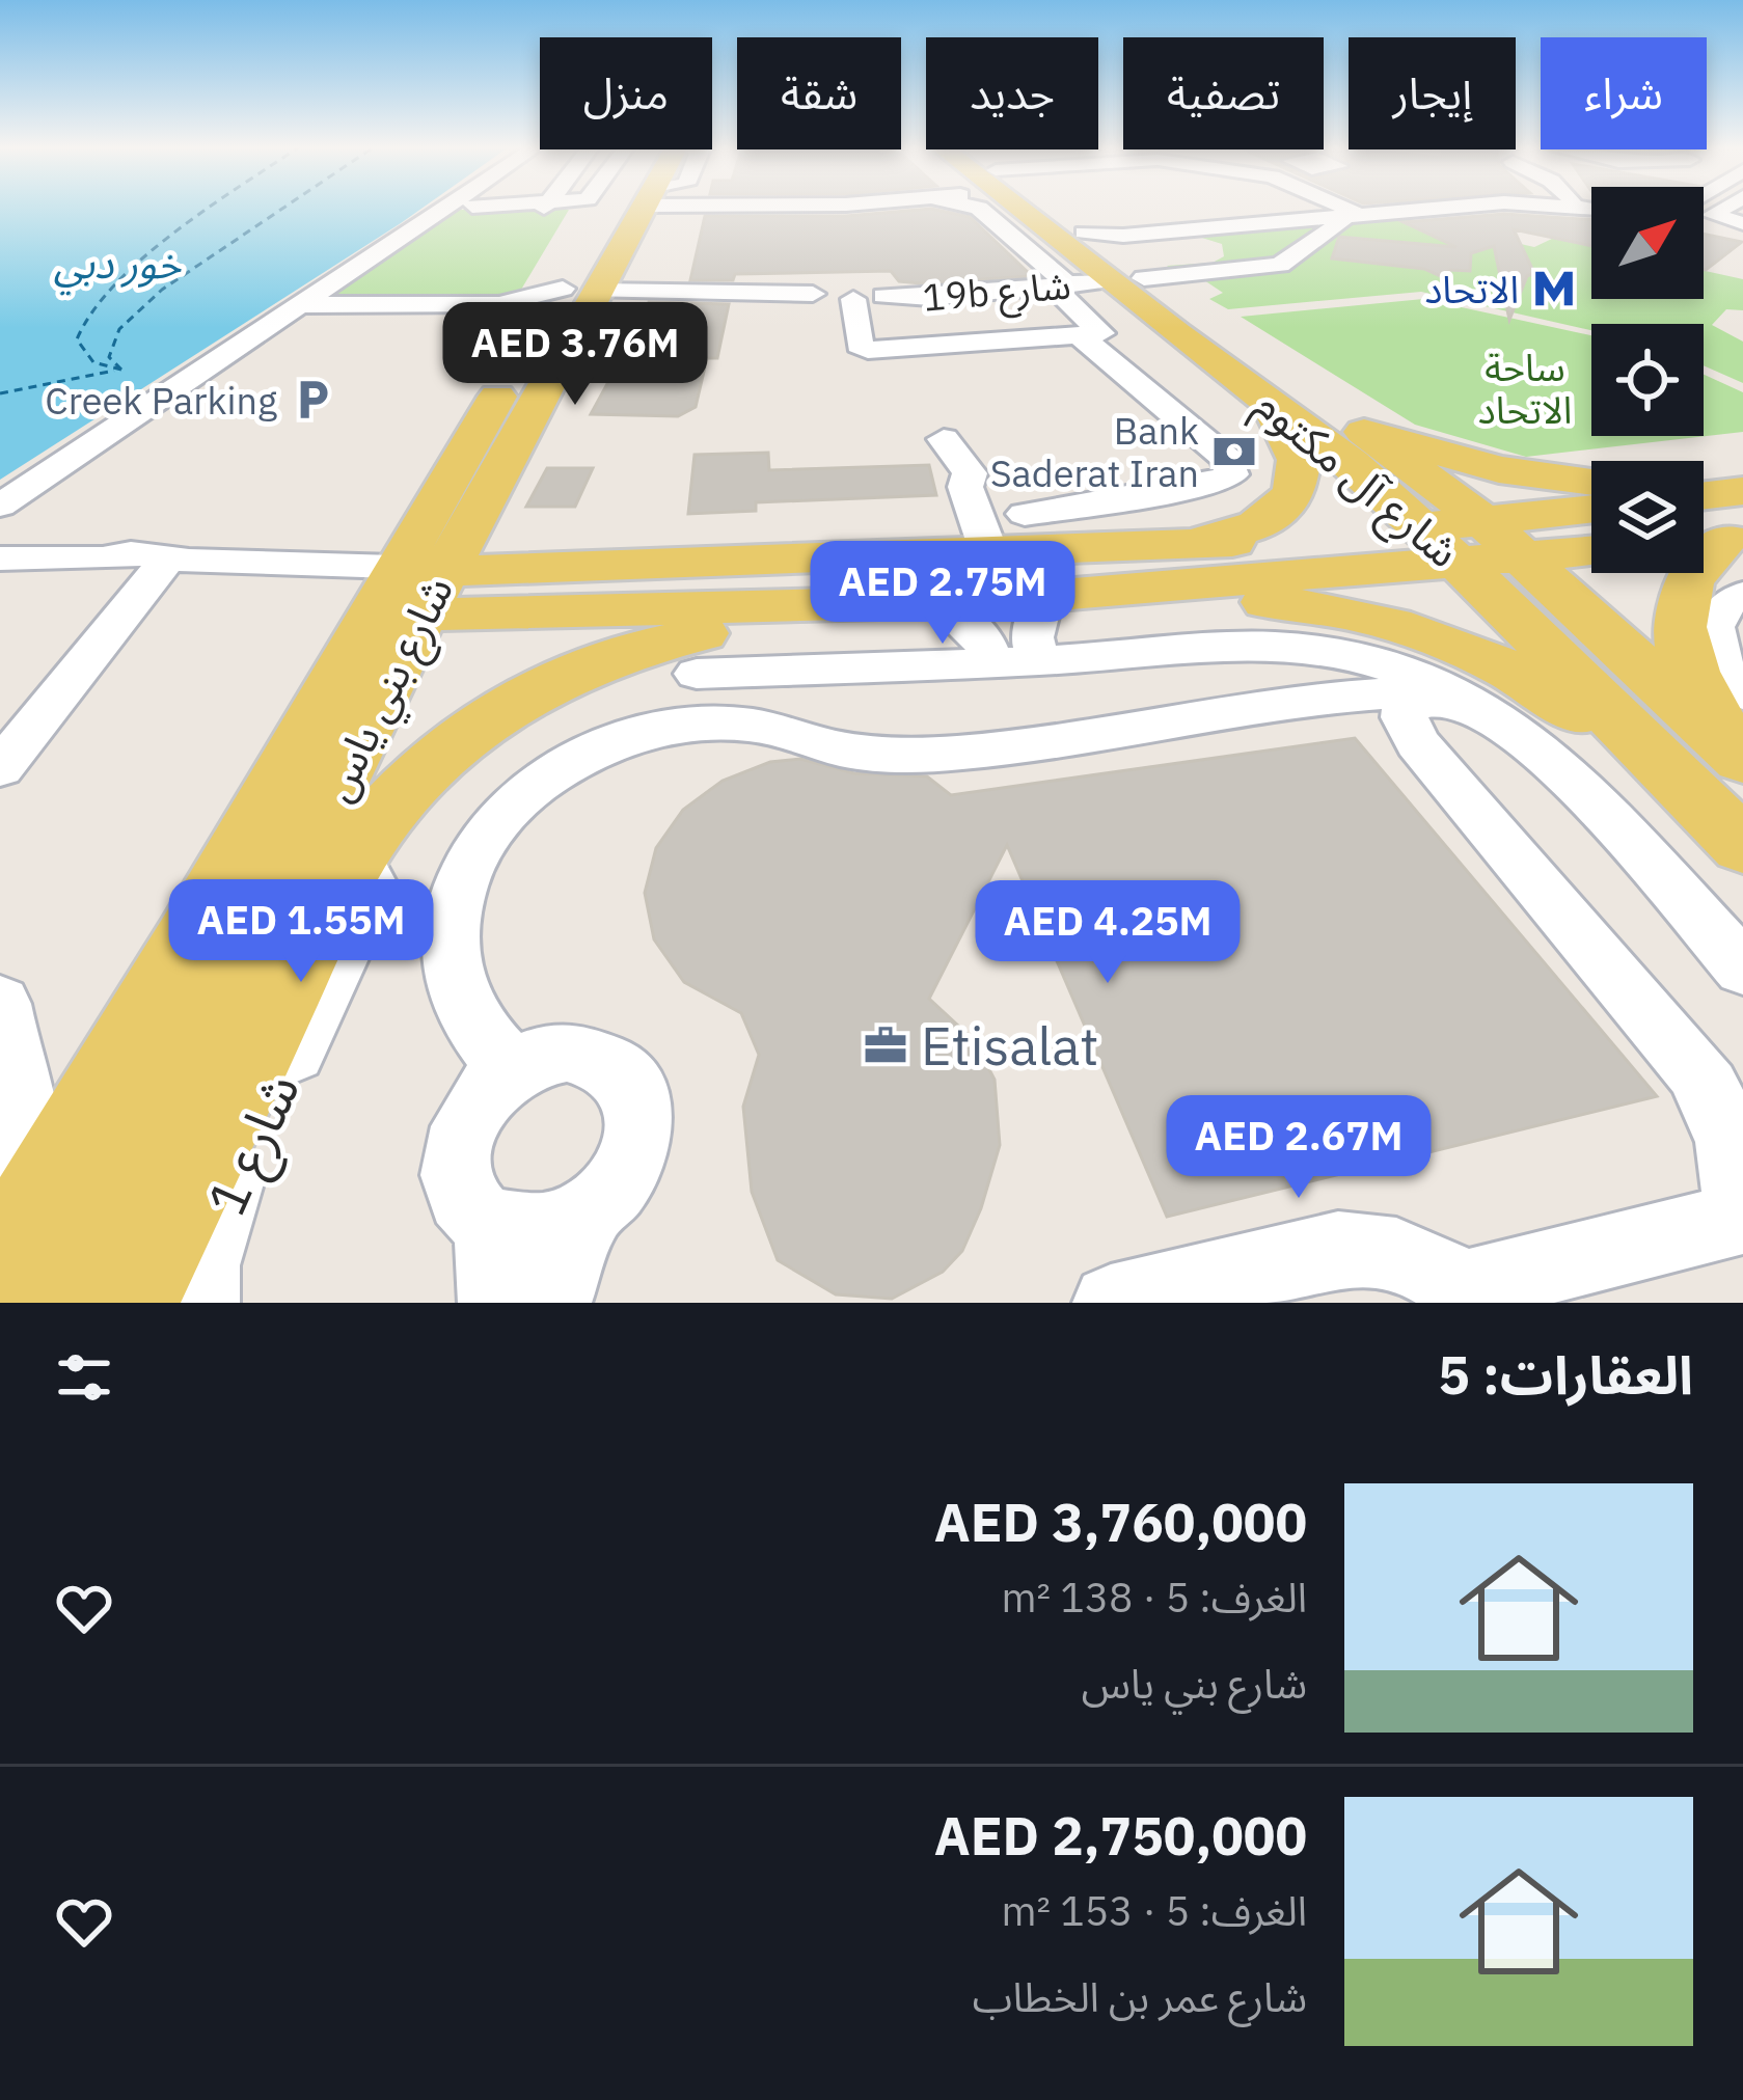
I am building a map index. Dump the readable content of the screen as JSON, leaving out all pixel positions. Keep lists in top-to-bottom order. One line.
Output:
{"streets":{"main road":["شارع آل مكتوم","شارع بني ياس"],"street":["19b شارع","شارع 1"]},"crossings":[["19b شارع","شارع آل مكتوم"],["19b شارع","شارع بني ياس"]],"water":["خور دبي"],"parks":["ساحة الاتحاد"],"places":{"metro station":["الاتحاد"],"parking":["Creek Parking"],"bank":["Bank Saderat Iran"],"office":["Etisalat"]},"north":"top right","page":{"chip":["شراء","إيجار","تصفية","جديد","شقة","منزل"],"price":["AED 3.76M","AED 2.75M","AED 1.55M","AED 4.25M","AED 2.67M"],"heading":"العقارات: 5","list":[{"name":"AED 3,760,000","note":"الغرف: 5 · 138 m² · شارع بني ياس"},{"name":"AED 2,750,000","note":"الغرف: 5 · 153 m² · شارع عمر بن الخطاب"}]}}
